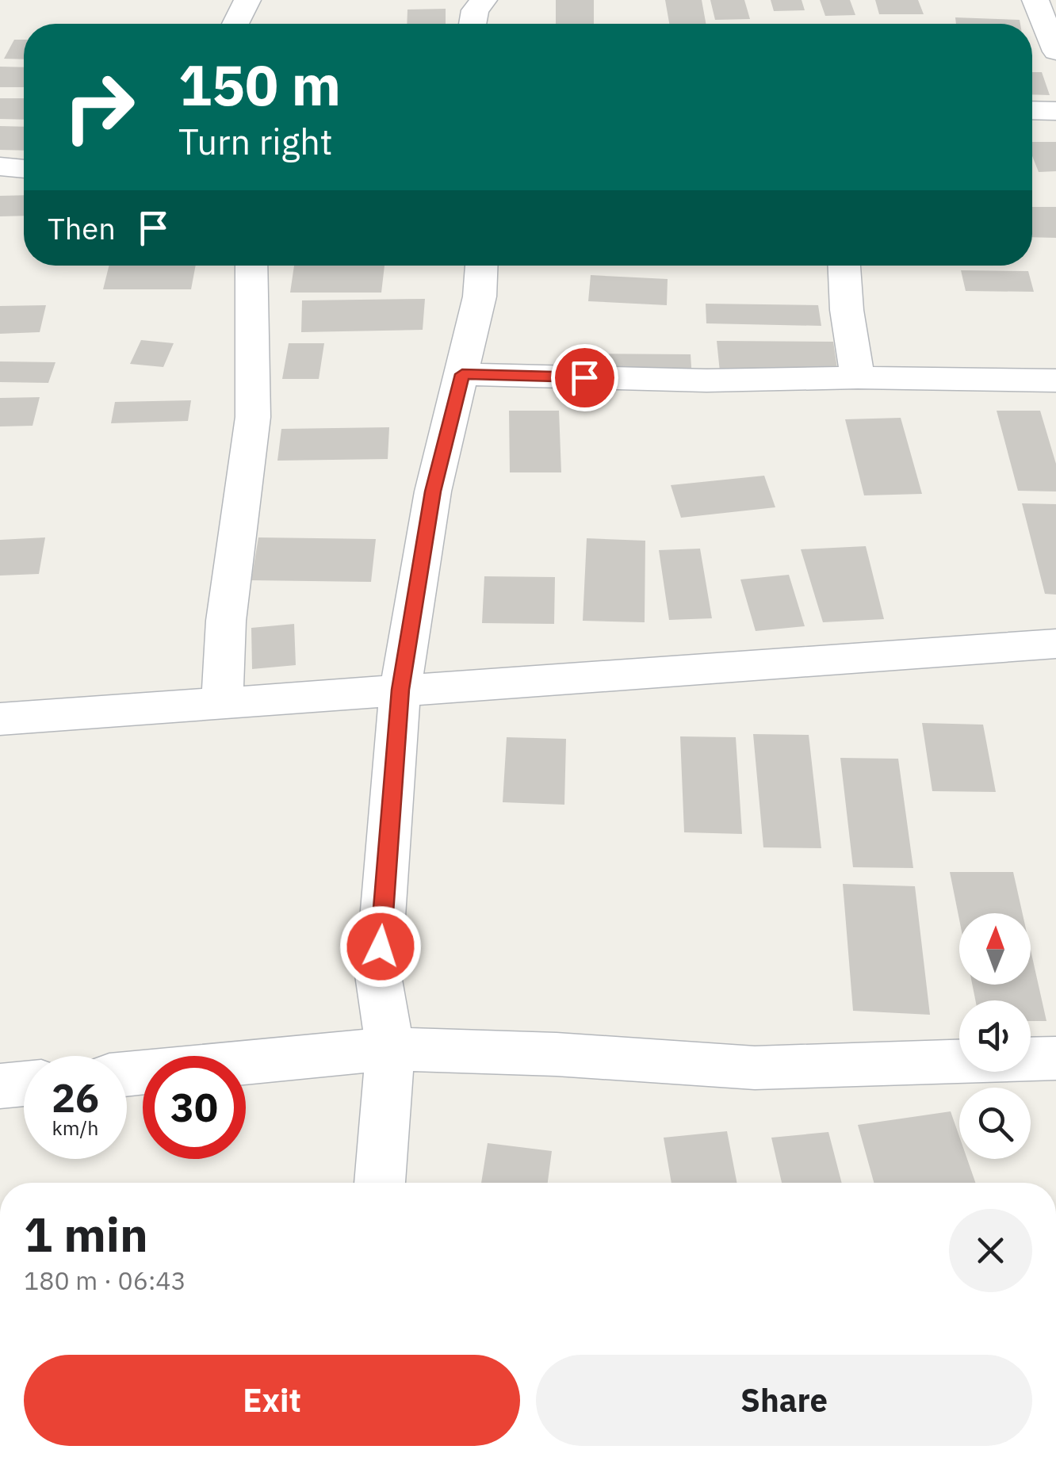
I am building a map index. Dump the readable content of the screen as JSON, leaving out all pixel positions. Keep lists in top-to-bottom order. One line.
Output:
{"north":"top","page":{"turn":["150 m","Turn right"],"then":"Then","speed":"26 km/h","limit":"30","heading":["1 min","180 m · 06:43"],"buttons":["Exit","Share"]}}
